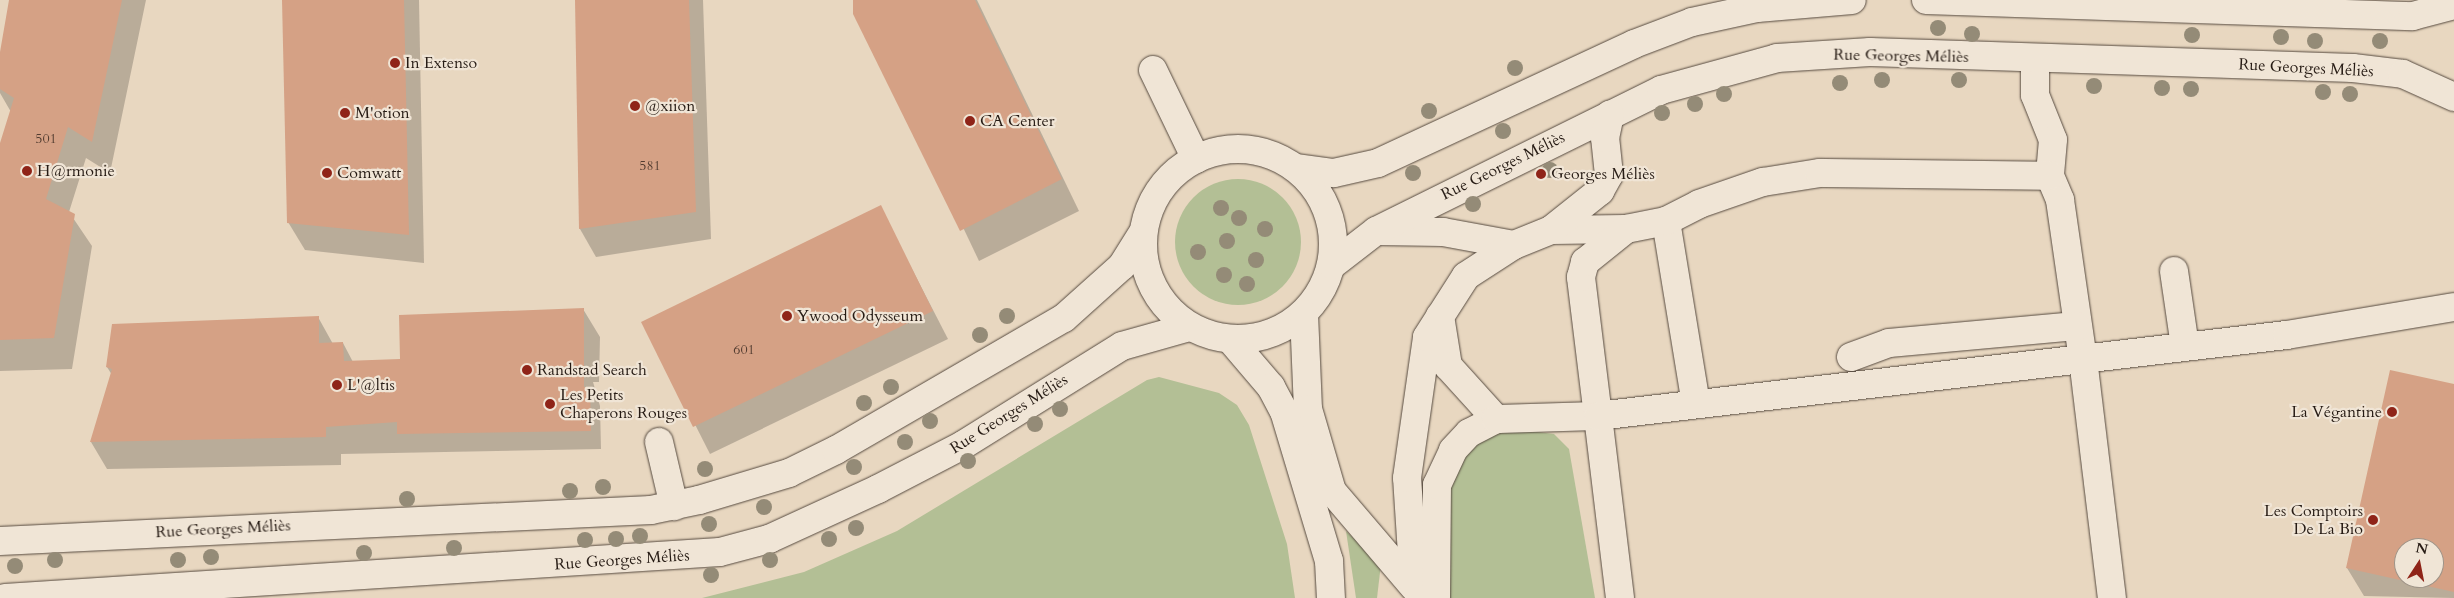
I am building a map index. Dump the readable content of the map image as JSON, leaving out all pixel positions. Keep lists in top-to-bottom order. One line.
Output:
{"streets":{"street":["Rue Georges Méliès"]},"places":["In Extenso","@xiion","M'otion","CA Center","H@rmonie","Comwatt","Georges Méliès","Ywood Odysseum","Randstad Search","L'@ltis","Les Petits Chaperons Rouges","La Végantine","Les Comptoirs De La Bio"],"house_numbers":["501","581","601"],"north":"top"}
